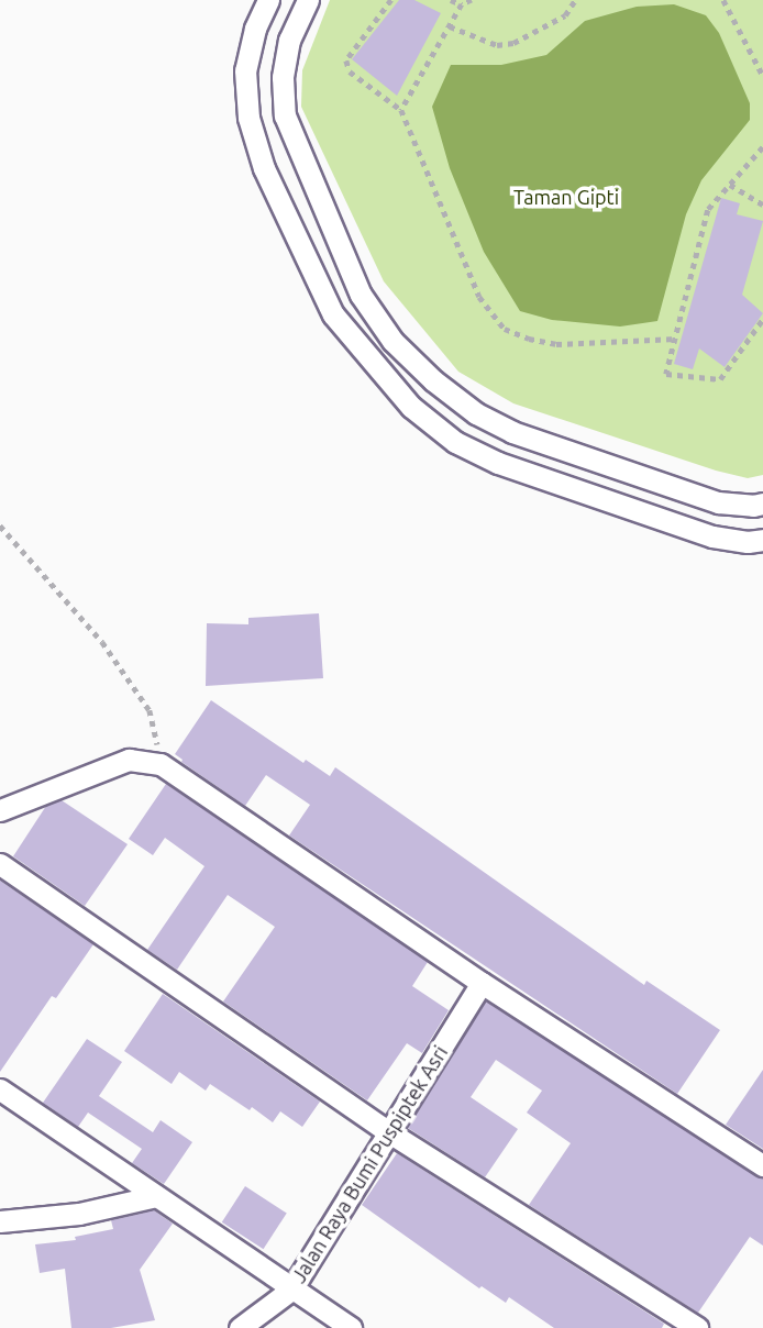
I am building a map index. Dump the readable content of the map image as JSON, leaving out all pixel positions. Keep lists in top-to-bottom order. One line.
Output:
{"streets":{"street":["Jalan Raya Bumi Puspiptek Asri"]},"parks":["Taman Gipti"]}
